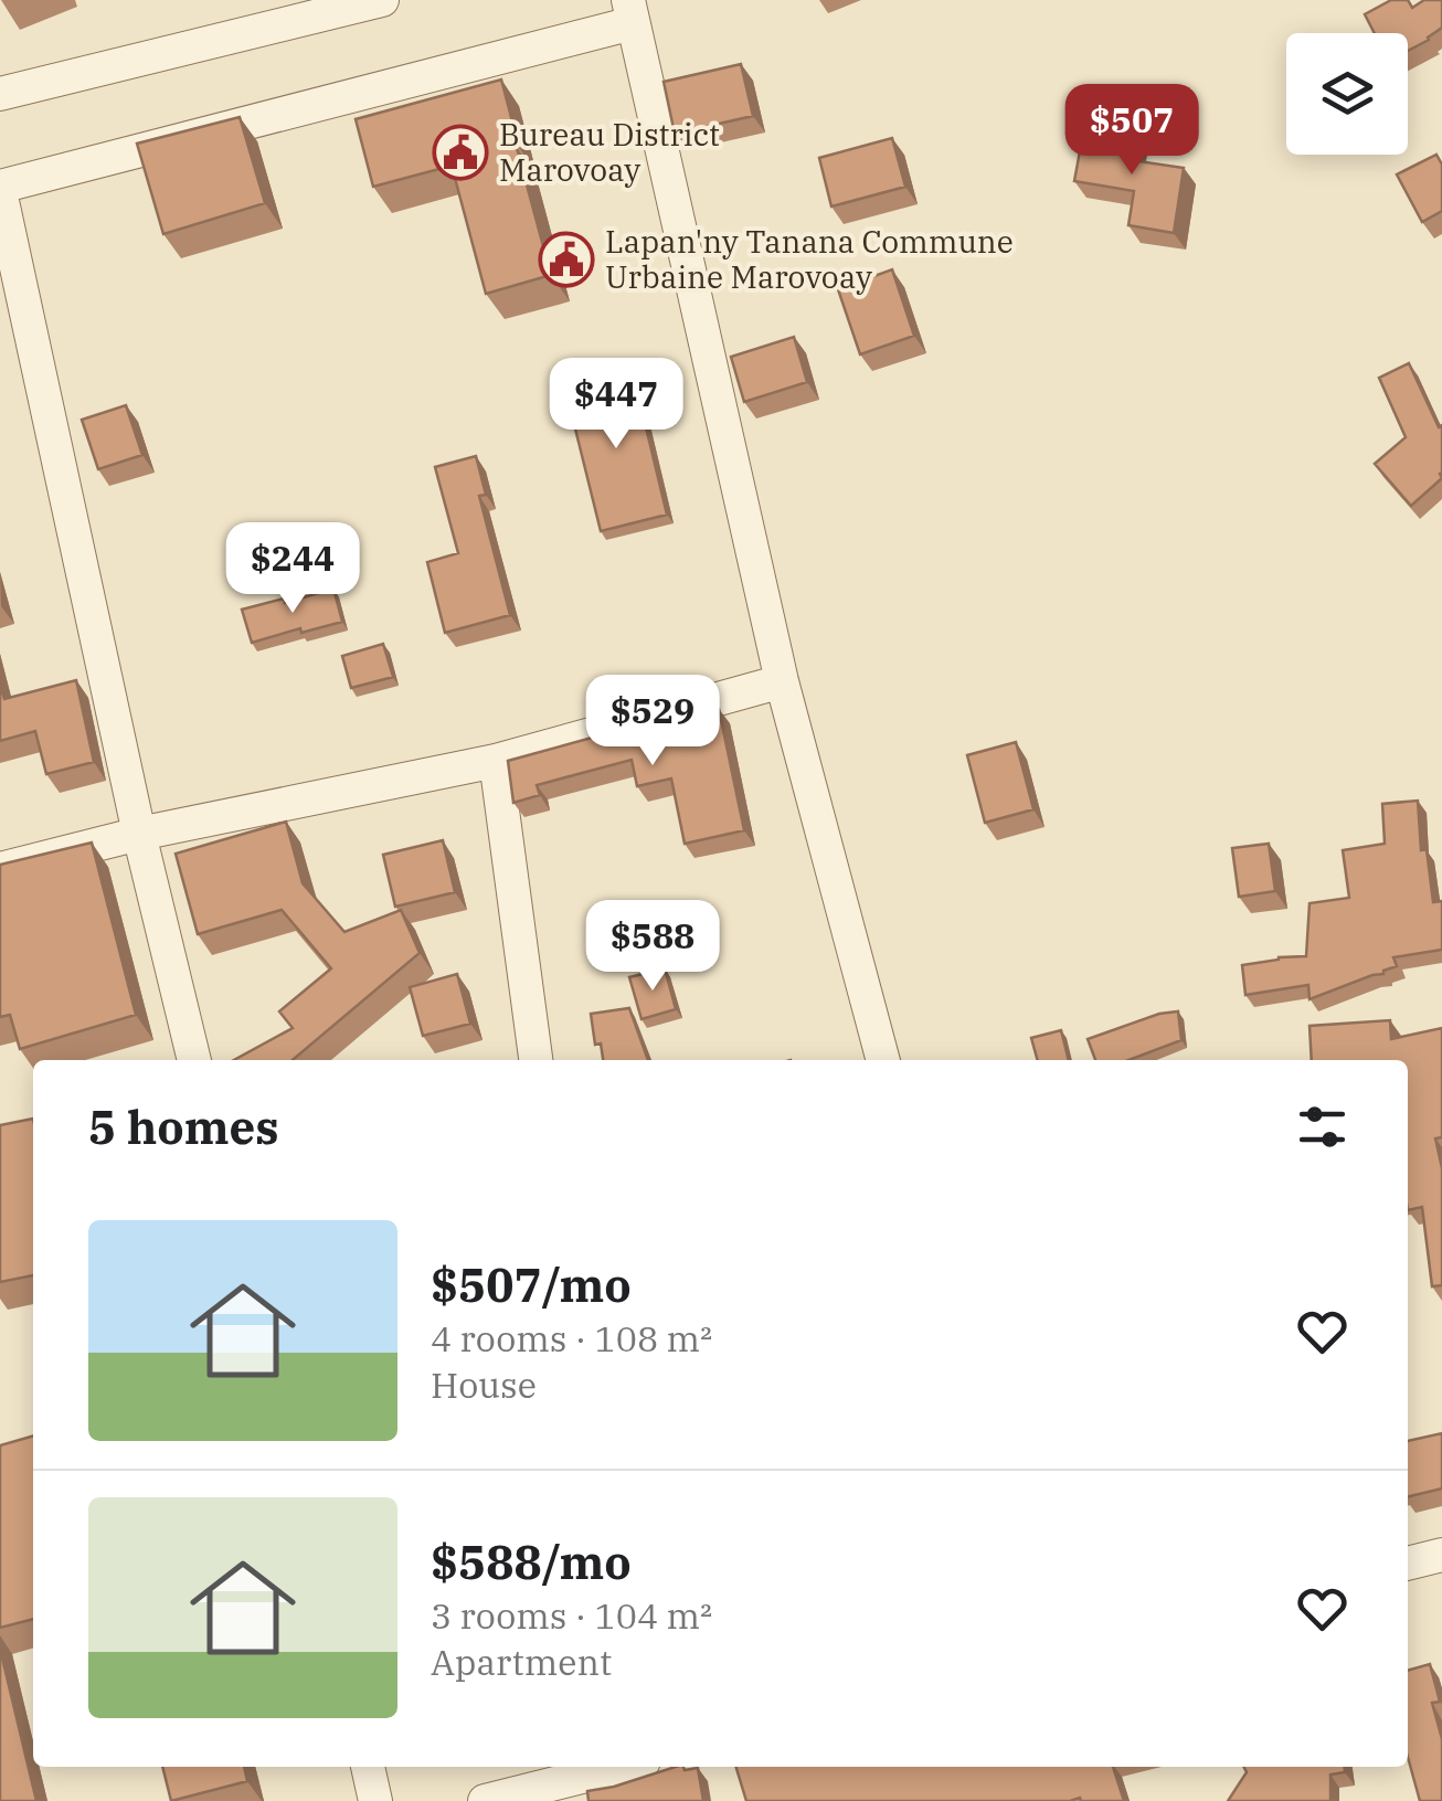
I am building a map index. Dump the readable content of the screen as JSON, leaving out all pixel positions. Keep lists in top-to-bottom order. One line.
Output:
{"places":{"public building":["Bureau District Marovoay","Lapan'ny Tanana Commune Urbaine Marovoay"]},"page":{"price":["$507","$447","$244","$529","$588"],"heading":"5 homes","list":[{"name":"$507/mo","note":"4 rooms · 108 m² · House"},{"name":"$588/mo","note":"3 rooms · 104 m² · Apartment"}]}}
